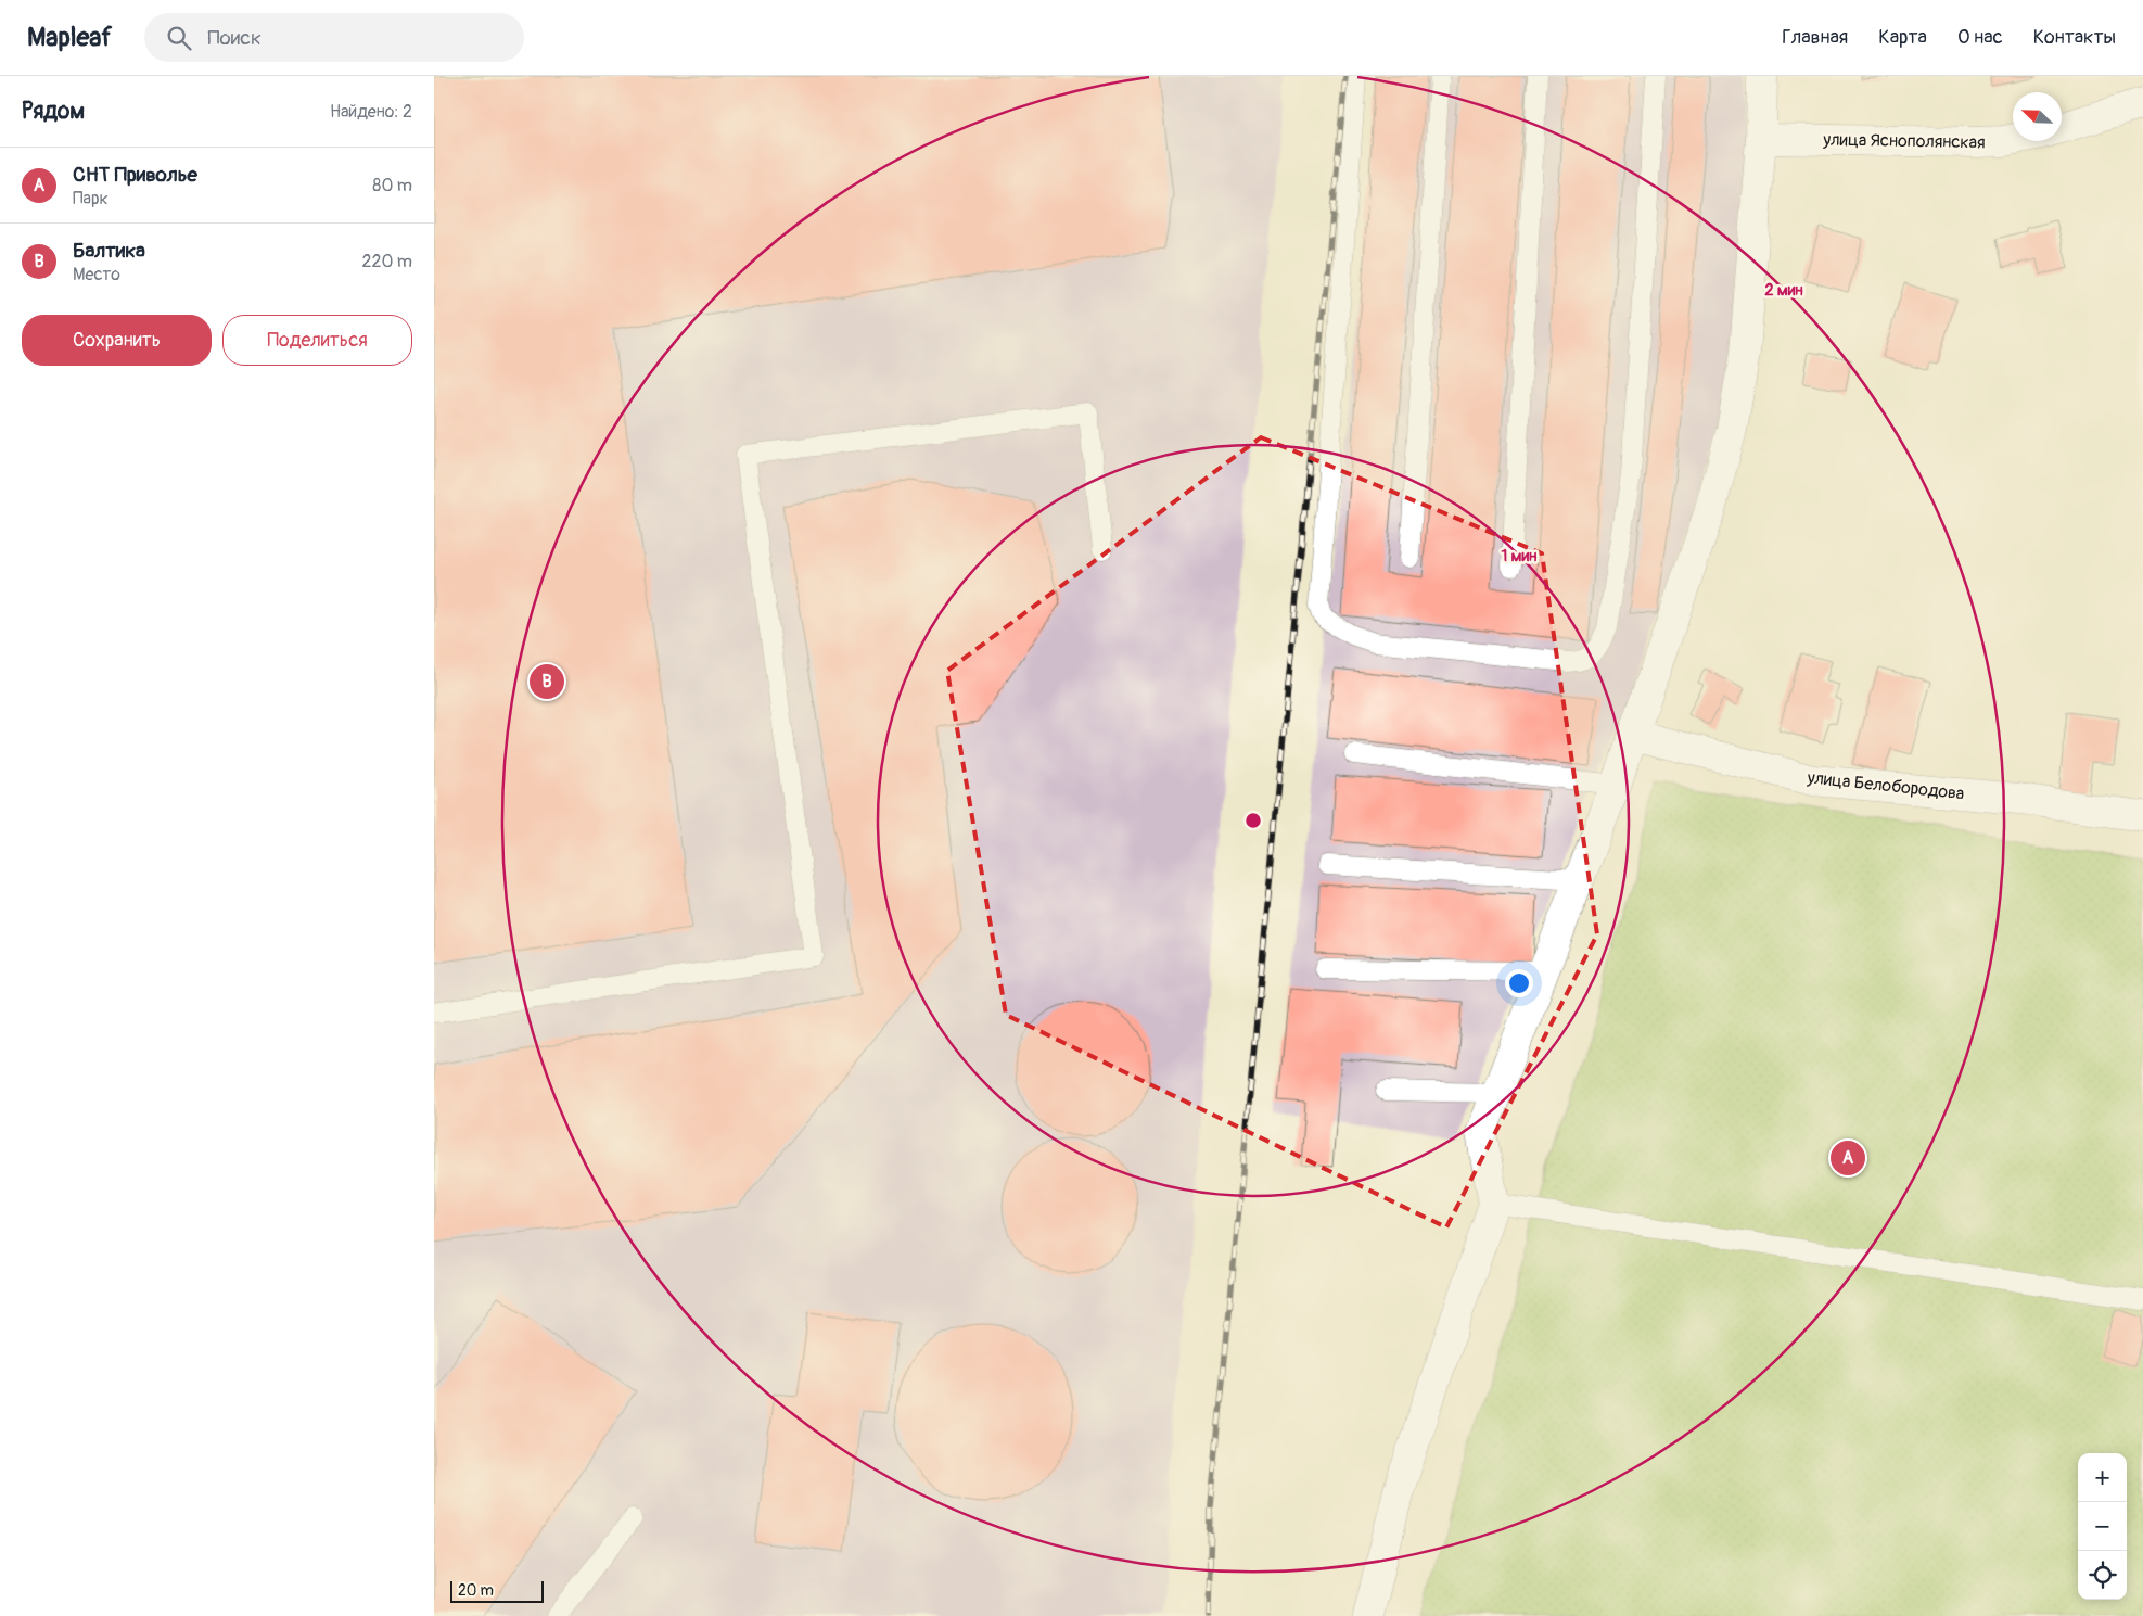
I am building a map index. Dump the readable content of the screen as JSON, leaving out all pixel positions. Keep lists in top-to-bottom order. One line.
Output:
{"streets":{"street":["улица Яснополянская","улица Белобородова"]},"scale_bar":"20 m","north":"top left","page":{"header":"Mapleaf","search":"Поиск","nav":["Главная","Карта","О нас","Контакты"],"heading":["Рядом","Найдено: 2"],"list":[{"mark":"A","name":"СНТ Приволье","note":"Парк","value":"80 m"},{"mark":"B","name":"Балтика","note":"Место","value":"220 m"}],"buttons":["Сохранить","Поделиться"],"pins":["B","A"],"map_buttons":["+","−"],"scale":"20 m"},"rings":["2 мин","1 мин"]}
